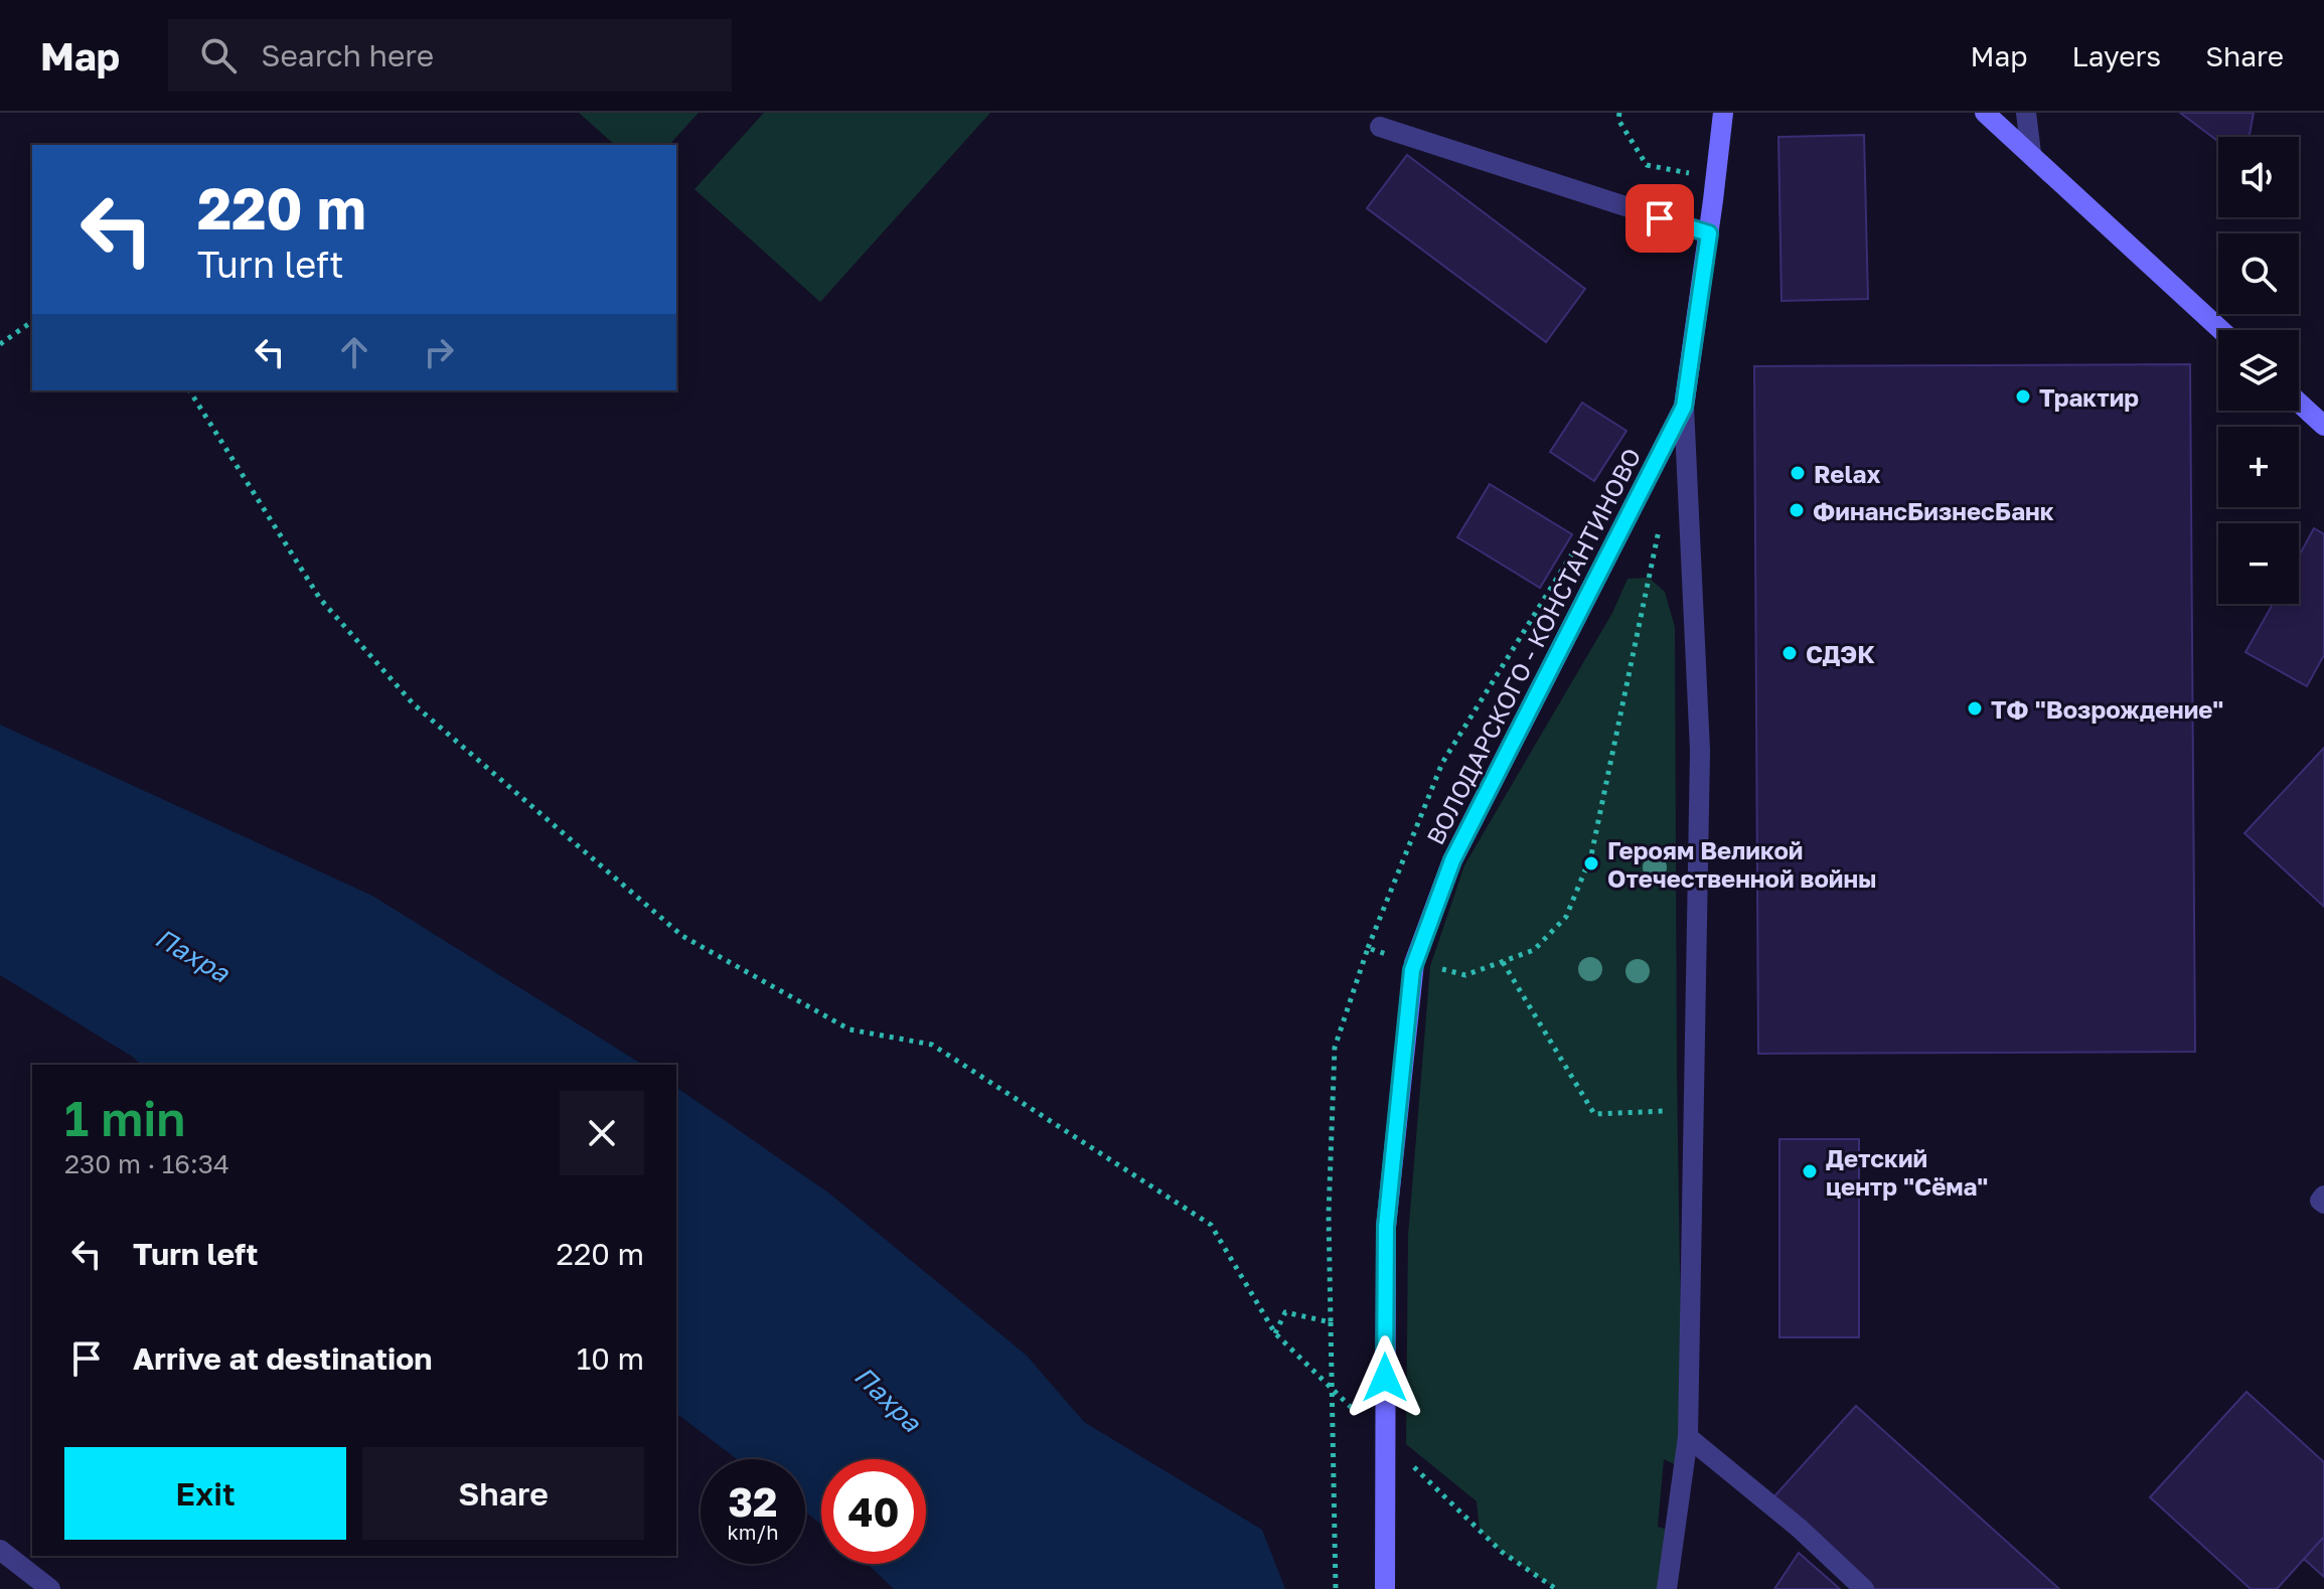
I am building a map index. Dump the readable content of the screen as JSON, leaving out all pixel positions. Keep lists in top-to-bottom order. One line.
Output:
{"streets":{"street":["ВОЛОДАРСКОГО - КОНСТАНТИНОВО"]},"water":["Пахра"],"places":["Трактир","Relax","ФинансБизнесБанк","СДЭК","ТФ \"Возрождение\"","Героям Великой Отечественной войны","Детский центр \"Сёма\""],"page":{"header":"Map","search":"Search here","nav":["Map","Layers","Share"],"map_buttons":["+","−"],"turn":["220 m","Turn left"],"heading":["1 min","230 m · 16:34"],"list":[{"name":"Turn left","value":"220 m"},{"name":"Arrive at destination","value":"10 m"}],"buttons":["Exit","Share"],"speed":"32 km/h","limit":"40"}}
